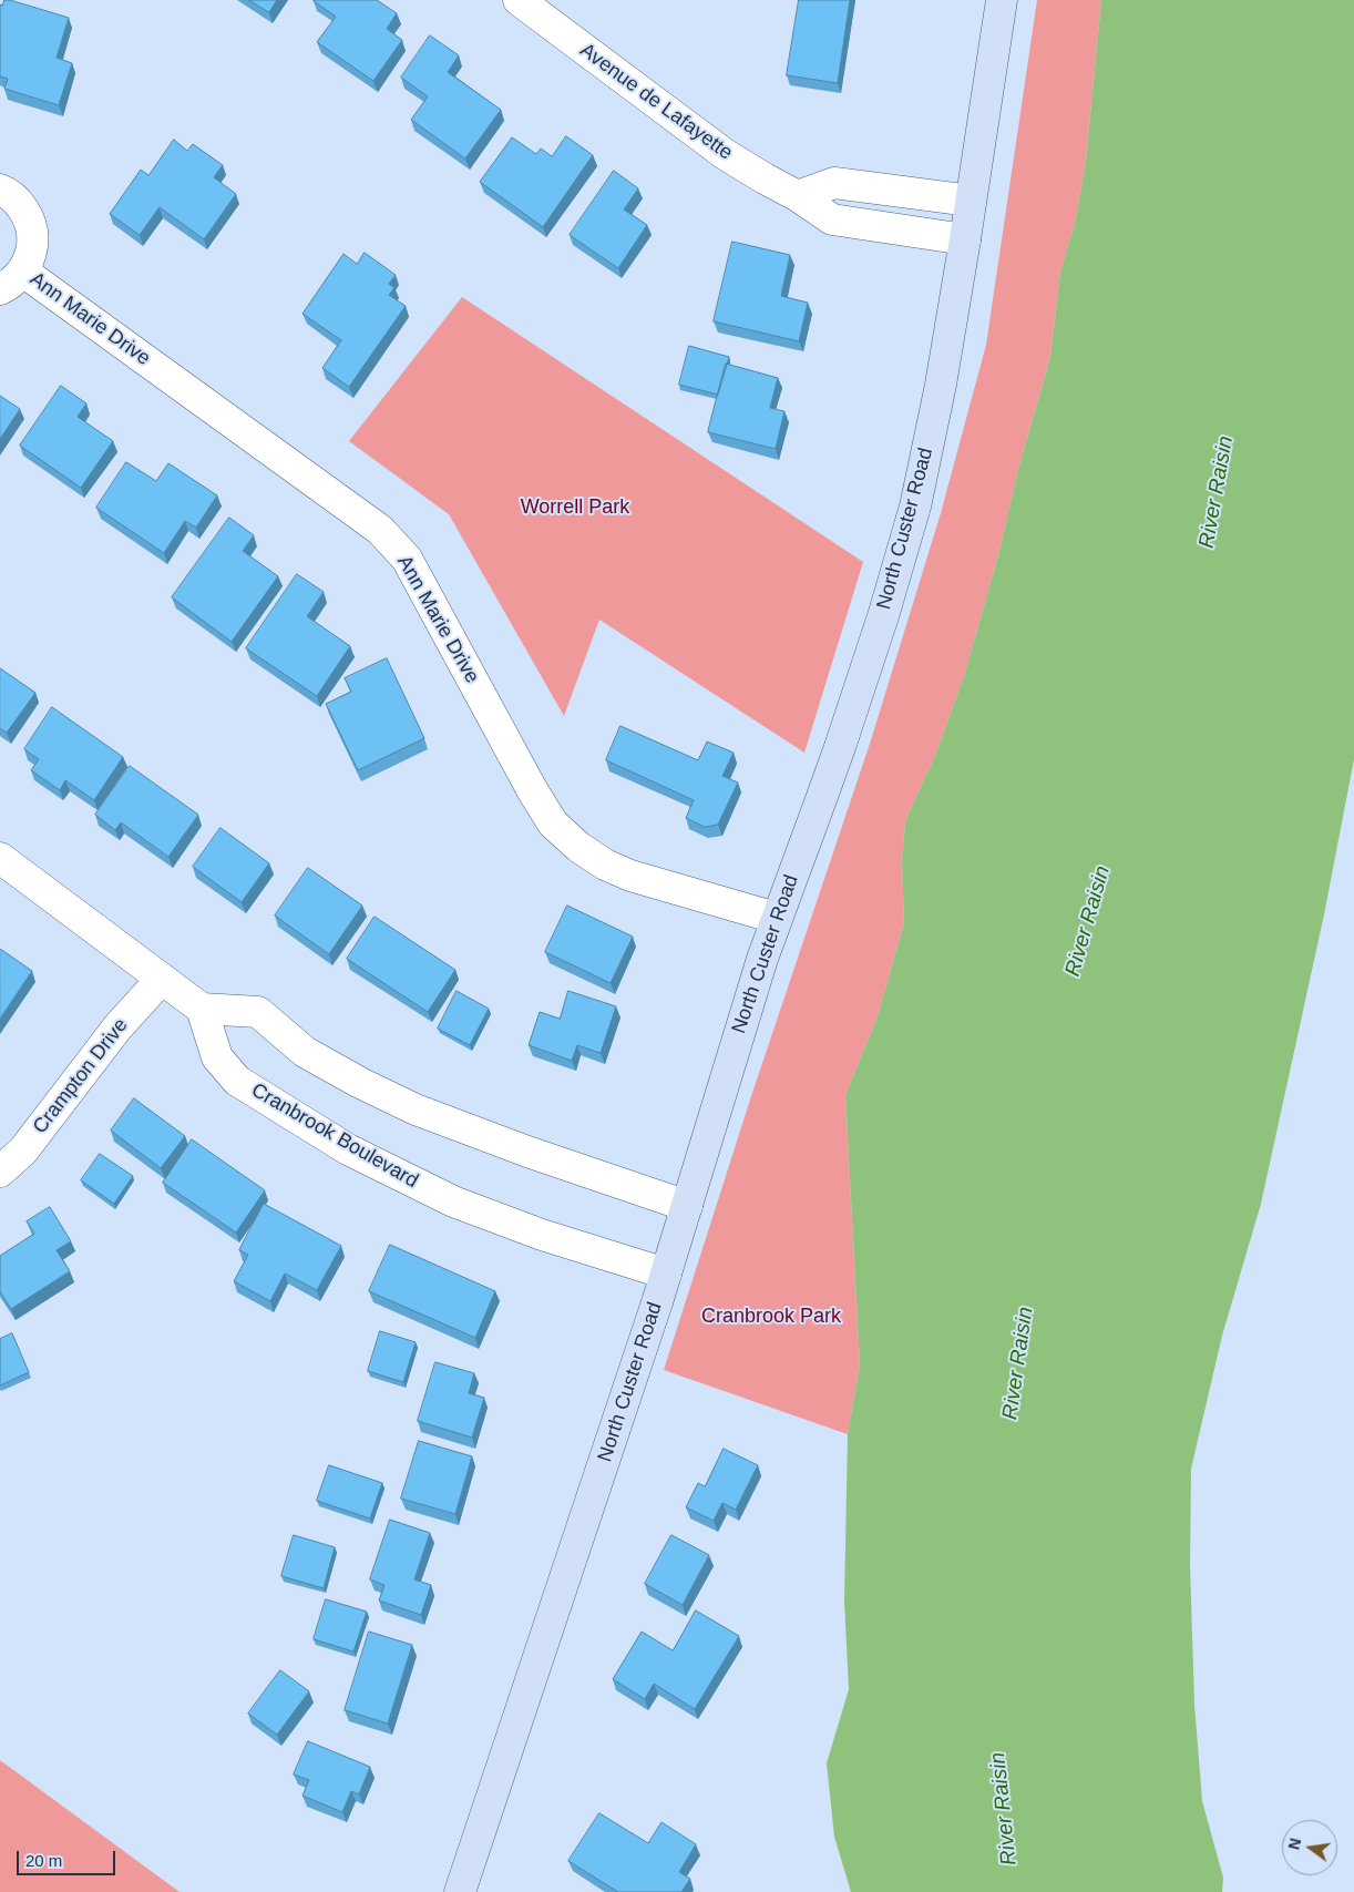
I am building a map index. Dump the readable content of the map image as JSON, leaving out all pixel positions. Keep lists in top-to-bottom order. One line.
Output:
{"streets":{"street":["Avenue de Lafayette","Ann Marie Drive","North Custer Road","Crampton Drive","Cranbrook Boulevard"]},"crossings":[["Avenue de Lafayette","North Custer Road"],["Ann Marie Drive","North Custer Road"],["North Custer Road","Cranbrook Boulevard"]],"water":["River Raisin"],"parks":["Worrell Park","Cranbrook Park"],"scale_bar":"20 m","north":"left"}
